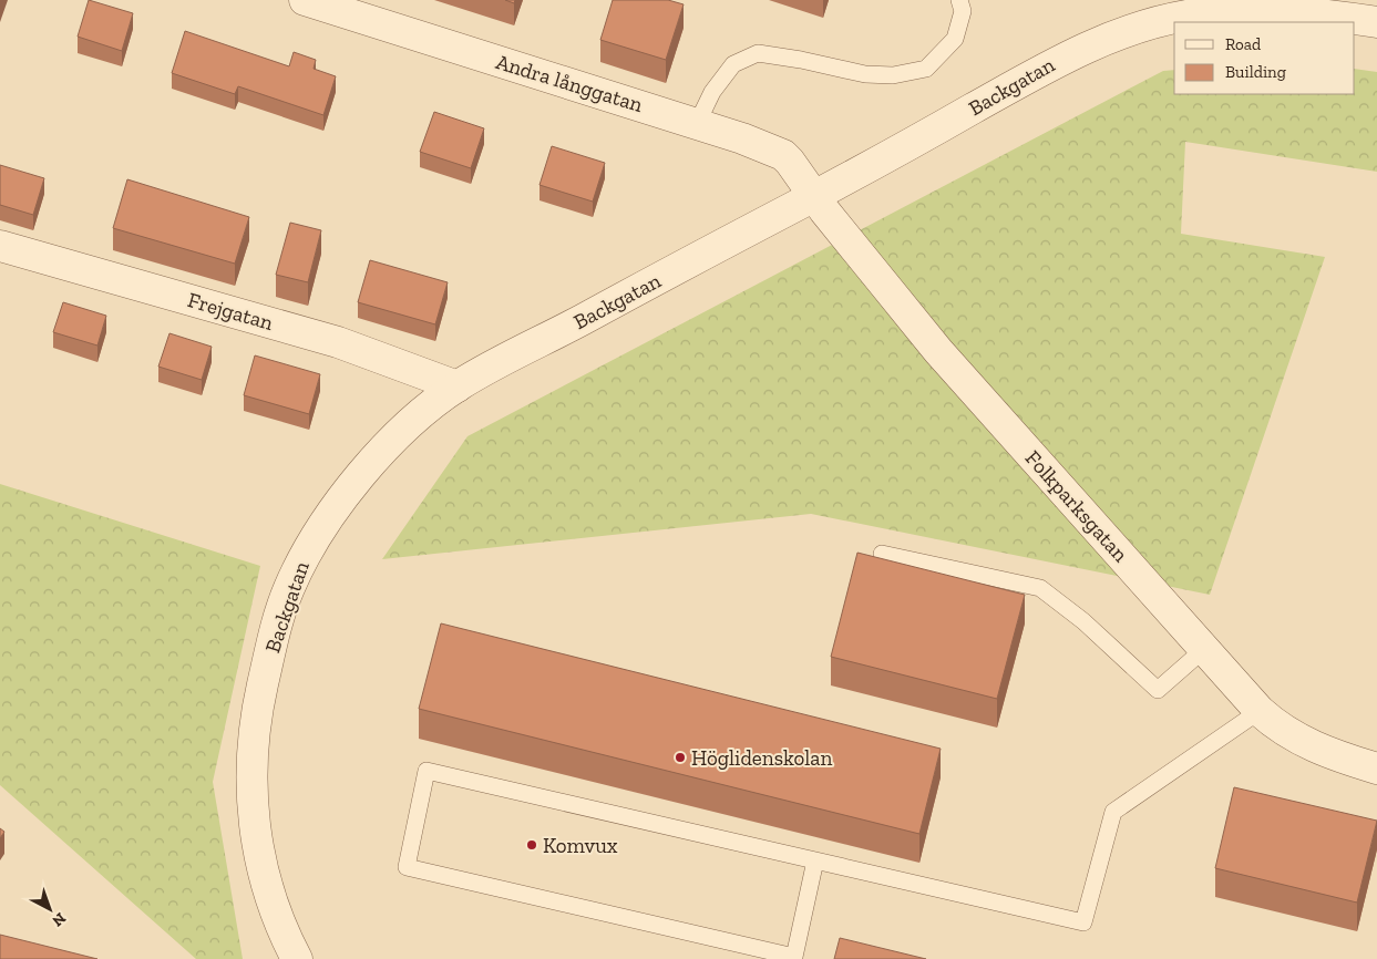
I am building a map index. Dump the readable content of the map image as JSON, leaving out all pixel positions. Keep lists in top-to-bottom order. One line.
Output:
{"streets":{"street":["Andra långgatan","Backgatan","Frejgatan","Folkparksgatan"]},"crossings":[["Andra långgatan","Backgatan"],["Andra långgatan","Folkparksgatan"],["Backgatan","Frejgatan"],["Backgatan","Folkparksgatan"]],"places":["Höglidenskolan","Komvux"],"legend":["Road","Building"],"north":"bottom right"}
